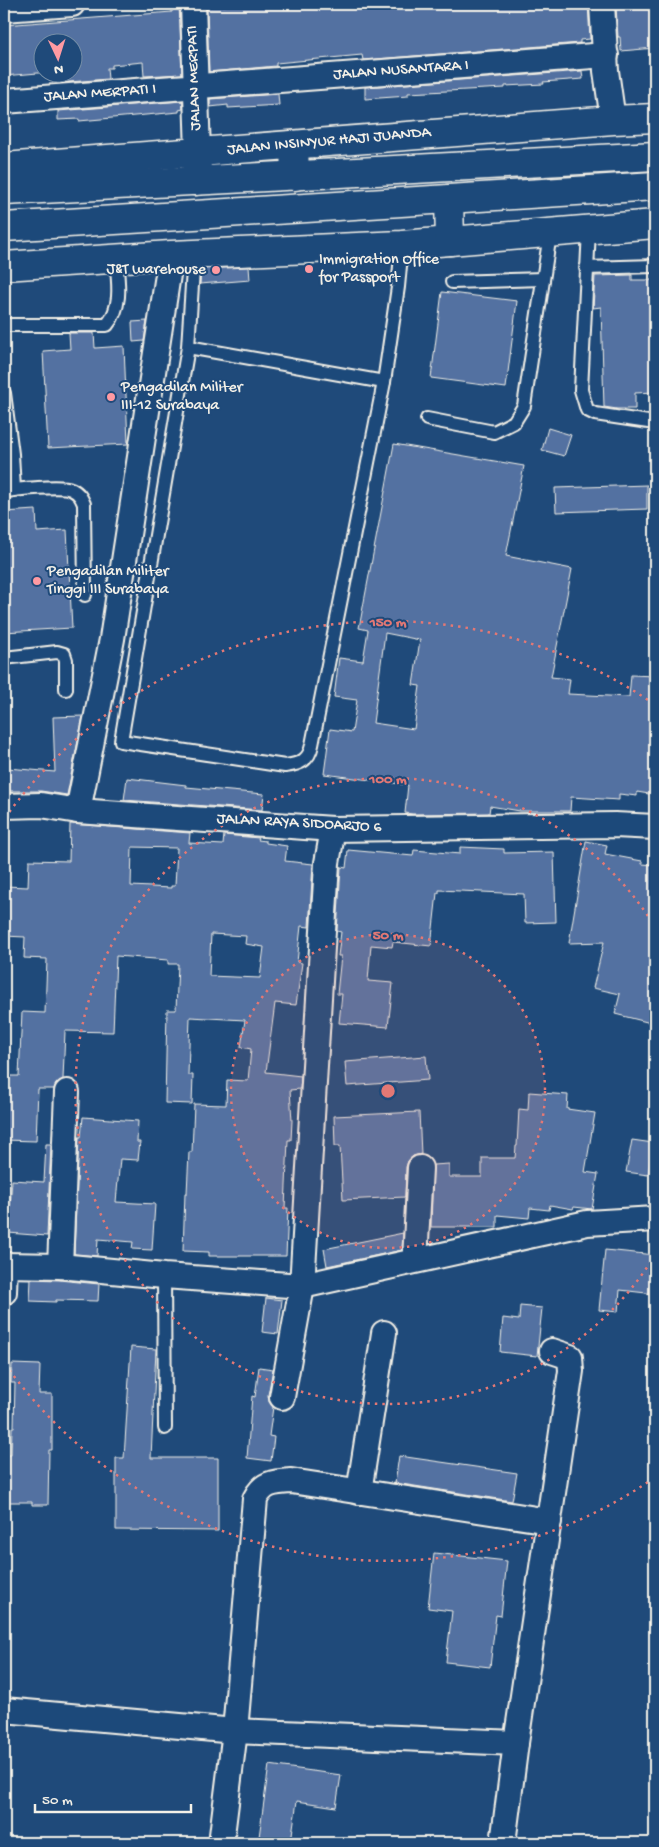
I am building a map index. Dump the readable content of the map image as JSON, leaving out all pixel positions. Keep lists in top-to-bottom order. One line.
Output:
{"streets":{"main road":["JALAN INSINYUR HAJI JUANDA"],"street":["JALAN NUSANTARA I","JALAN MERPATI","JALAN MERPATI I","JALAN RAYA SIDOARJO 6"]},"crossings":[["JALAN NUSANTARA I","JALAN MERPATI"],["JALAN NUSANTARA I","JALAN MERPATI I"],["JALAN MERPATI","JALAN MERPATI I"],["JALAN MERPATI","JALAN INSINYUR HAJI JUANDA"]],"places":["Immigration Office for Passport","J&T warehouse","Pengadilan Militer III-12 Surabaya","Pengadilan Militer Tinggi III Surabaya"],"scale_bar":"50 m","north":"bottom","rings":["150 m","100 m","50 m"]}
